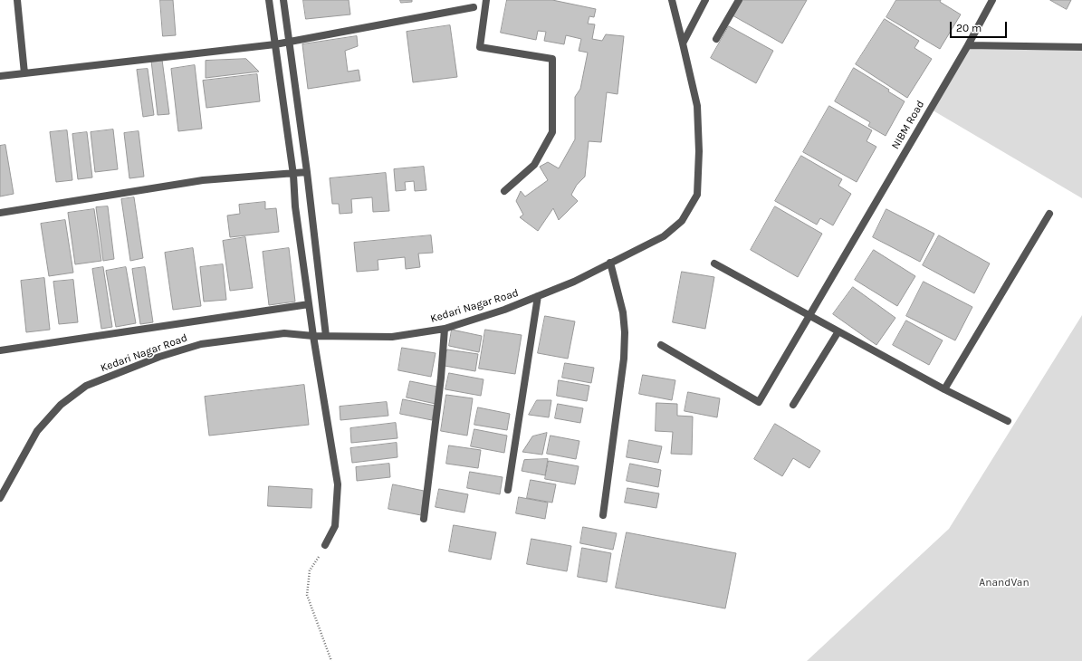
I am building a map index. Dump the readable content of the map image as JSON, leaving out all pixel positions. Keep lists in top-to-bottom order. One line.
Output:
{"streets":{"street":["NIBM Road","Kedari Nagar Road"]},"parks":["AnandVan"],"scale_bar":"20 m"}
